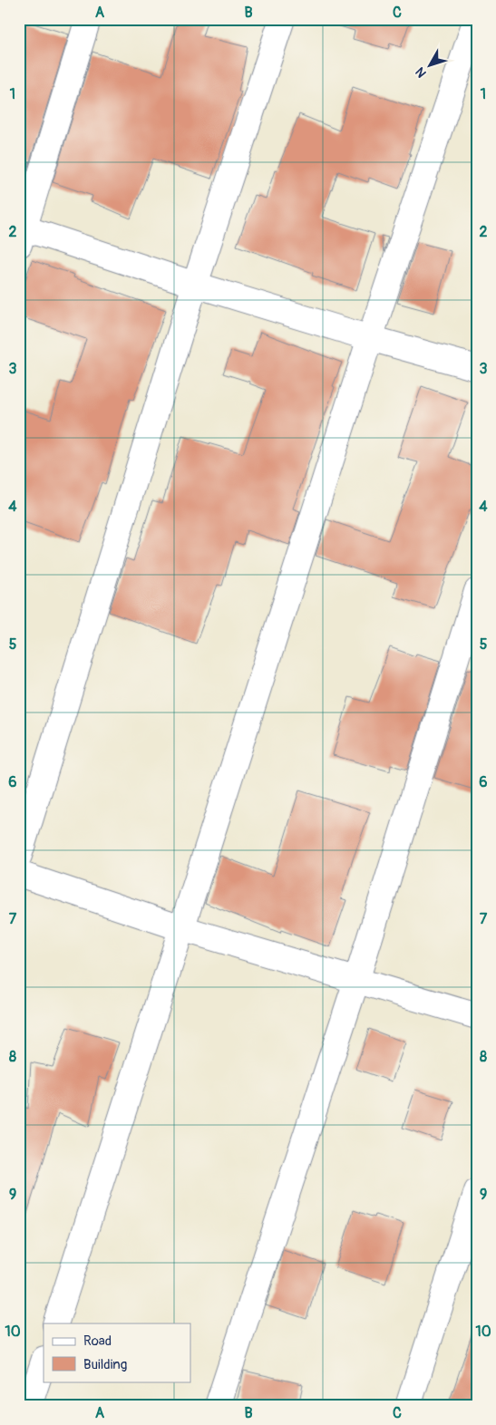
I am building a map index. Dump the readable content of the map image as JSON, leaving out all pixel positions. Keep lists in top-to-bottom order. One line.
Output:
{"legend":["Road","Building"],"north":"bottom left","grid":{"columns":["A","B","C"],"rows":["1","2","3","4","5","6","7","8","9","10"]}}
